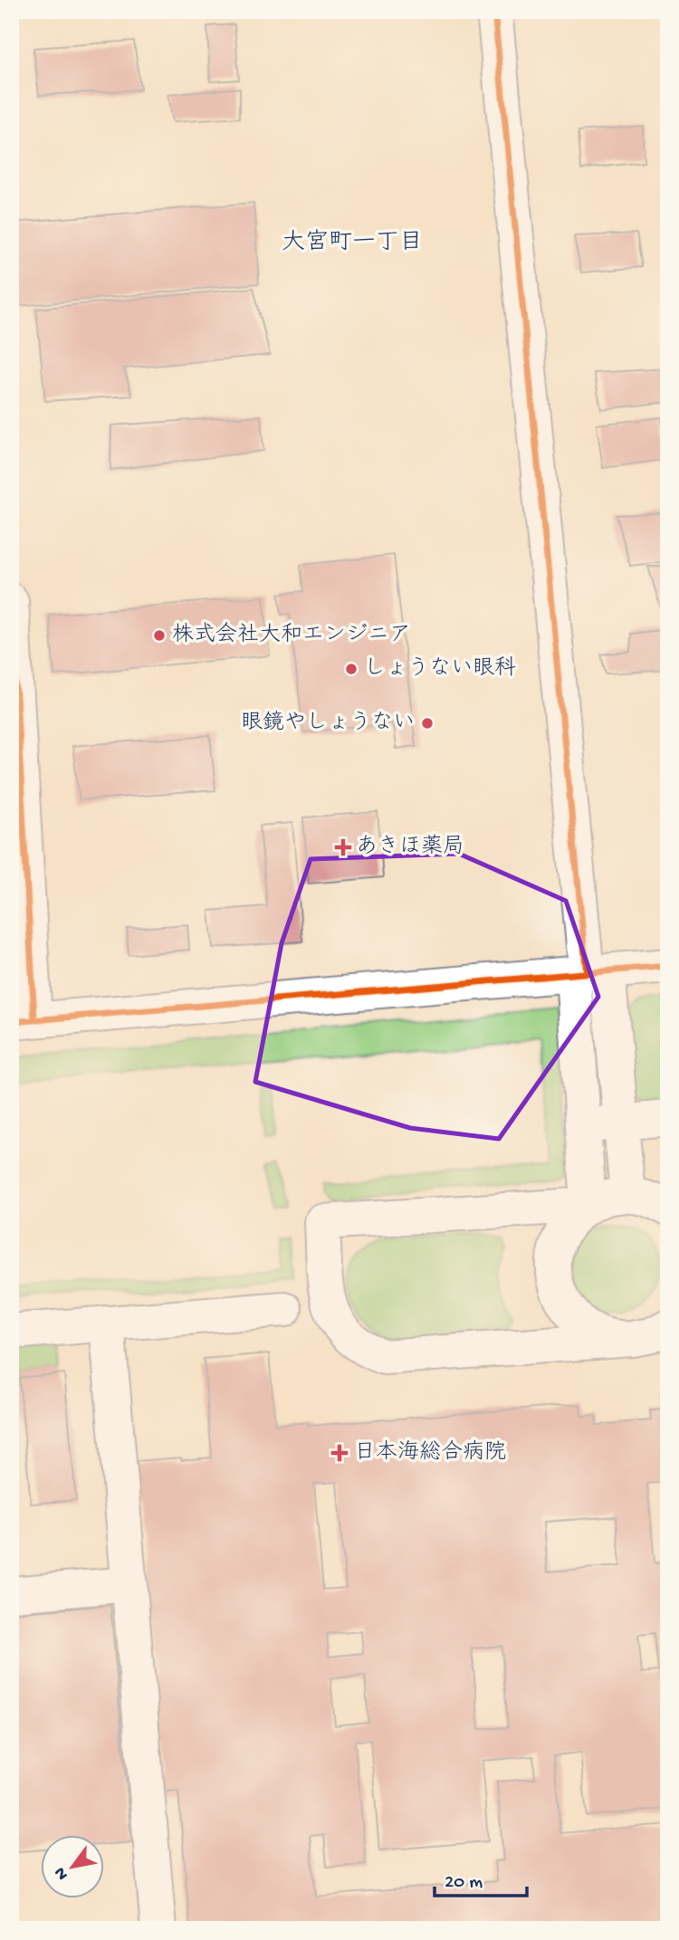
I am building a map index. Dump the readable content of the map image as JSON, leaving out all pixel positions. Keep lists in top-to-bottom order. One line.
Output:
{"districts":["大宮町一丁目"],"places":{"other":["株式会社大和エンジニア","しょうない眼科","眼鏡やしょうない"],"health":["あきほ薬局","日本海総合病院"]},"scale_bar":"20 m","north":"bottom left"}
